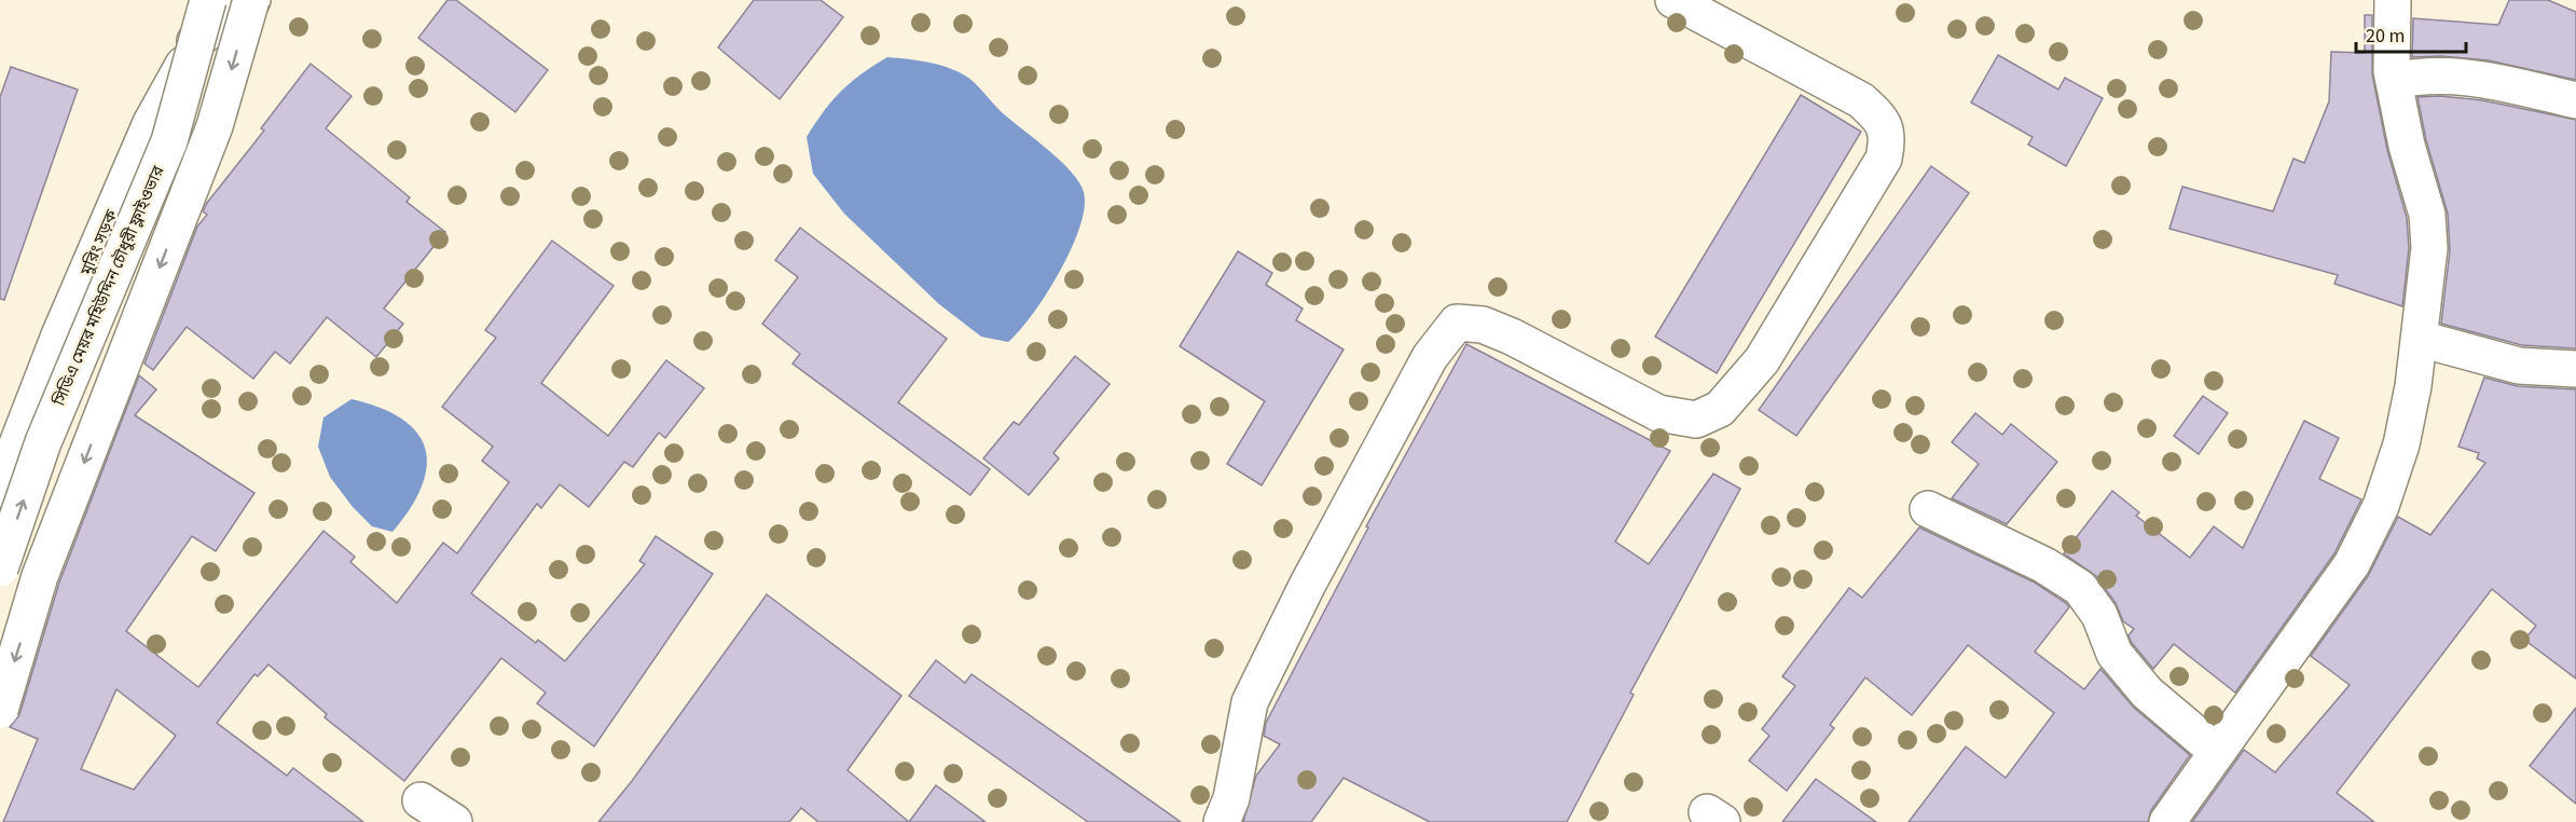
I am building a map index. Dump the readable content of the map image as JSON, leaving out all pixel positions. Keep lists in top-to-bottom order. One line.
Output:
{"streets":{"main road":["মুরিং সড়ক","সিডিএ মেয়র মহিউদ্দিন চৌধুরী ফ্লাইওভার"]},"crossings":[["মুরিং সড়ক","সিডিএ মেয়র মহিউদ্দিন চৌধুরী ফ্লাইওভার"]],"scale_bar":"20 m"}
